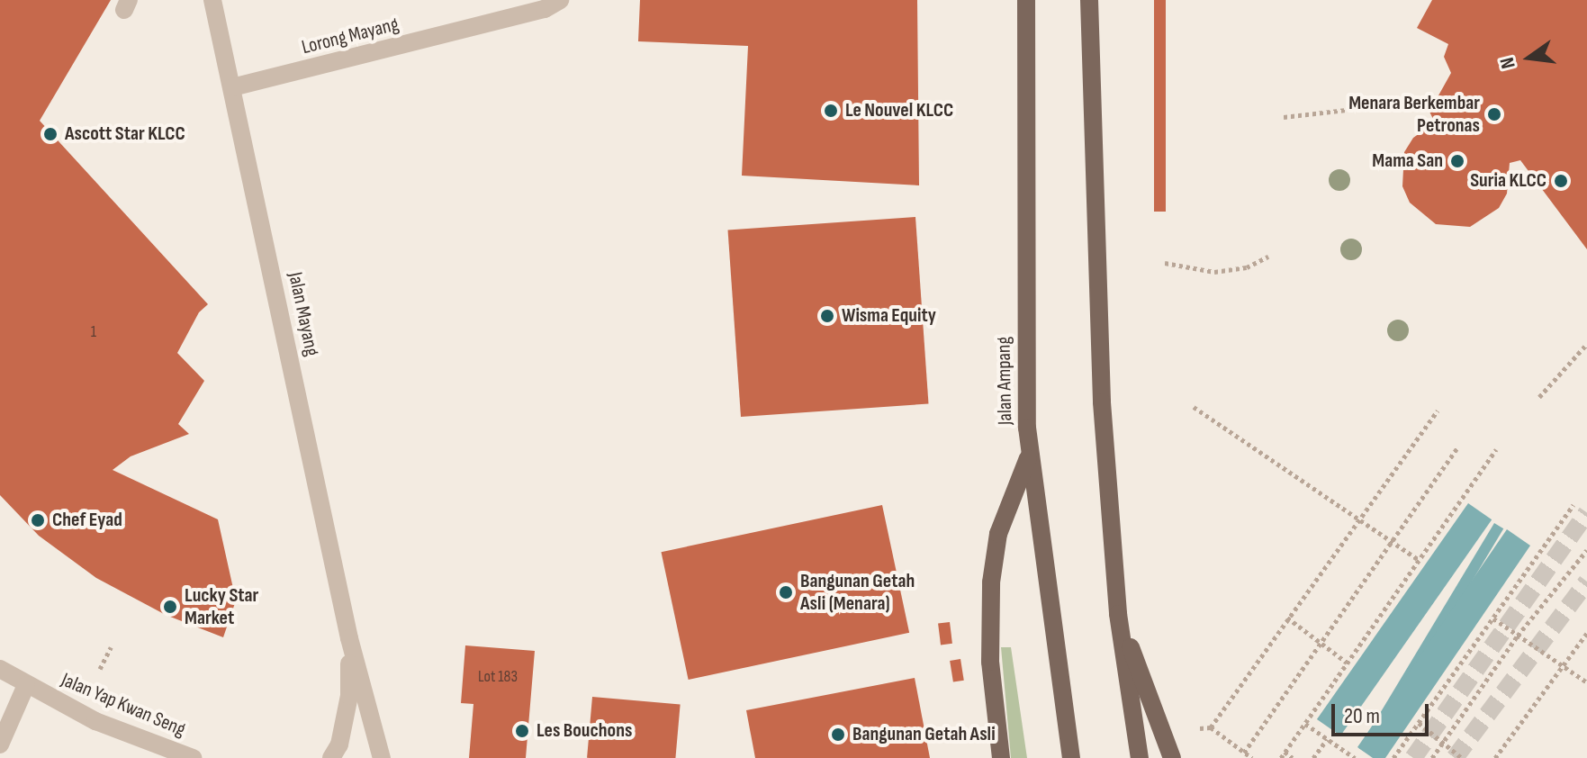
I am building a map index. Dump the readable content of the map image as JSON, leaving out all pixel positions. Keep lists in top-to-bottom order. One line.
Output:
{"streets":{"main road":["Jalan Ampang"],"street":["Lorong Mayang","Jalan Mayang","Jalan Yap Kwan Seng"]},"crossings":[["Lorong Mayang","Jalan Mayang"]],"places":["Le Nouvel KLCC","Menara Berkembar Petronas","Ascott Star KLCC","Mama San","Suria KLCC","Wisma Equity","Chef Eyad","Bangunan Getah Asli (Menara)","Lucky Star Market","Les Bouchons","Bangunan Getah Asli"],"house_numbers":["1","Lot 183"],"scale_bar":"20 m","north":"left"}
